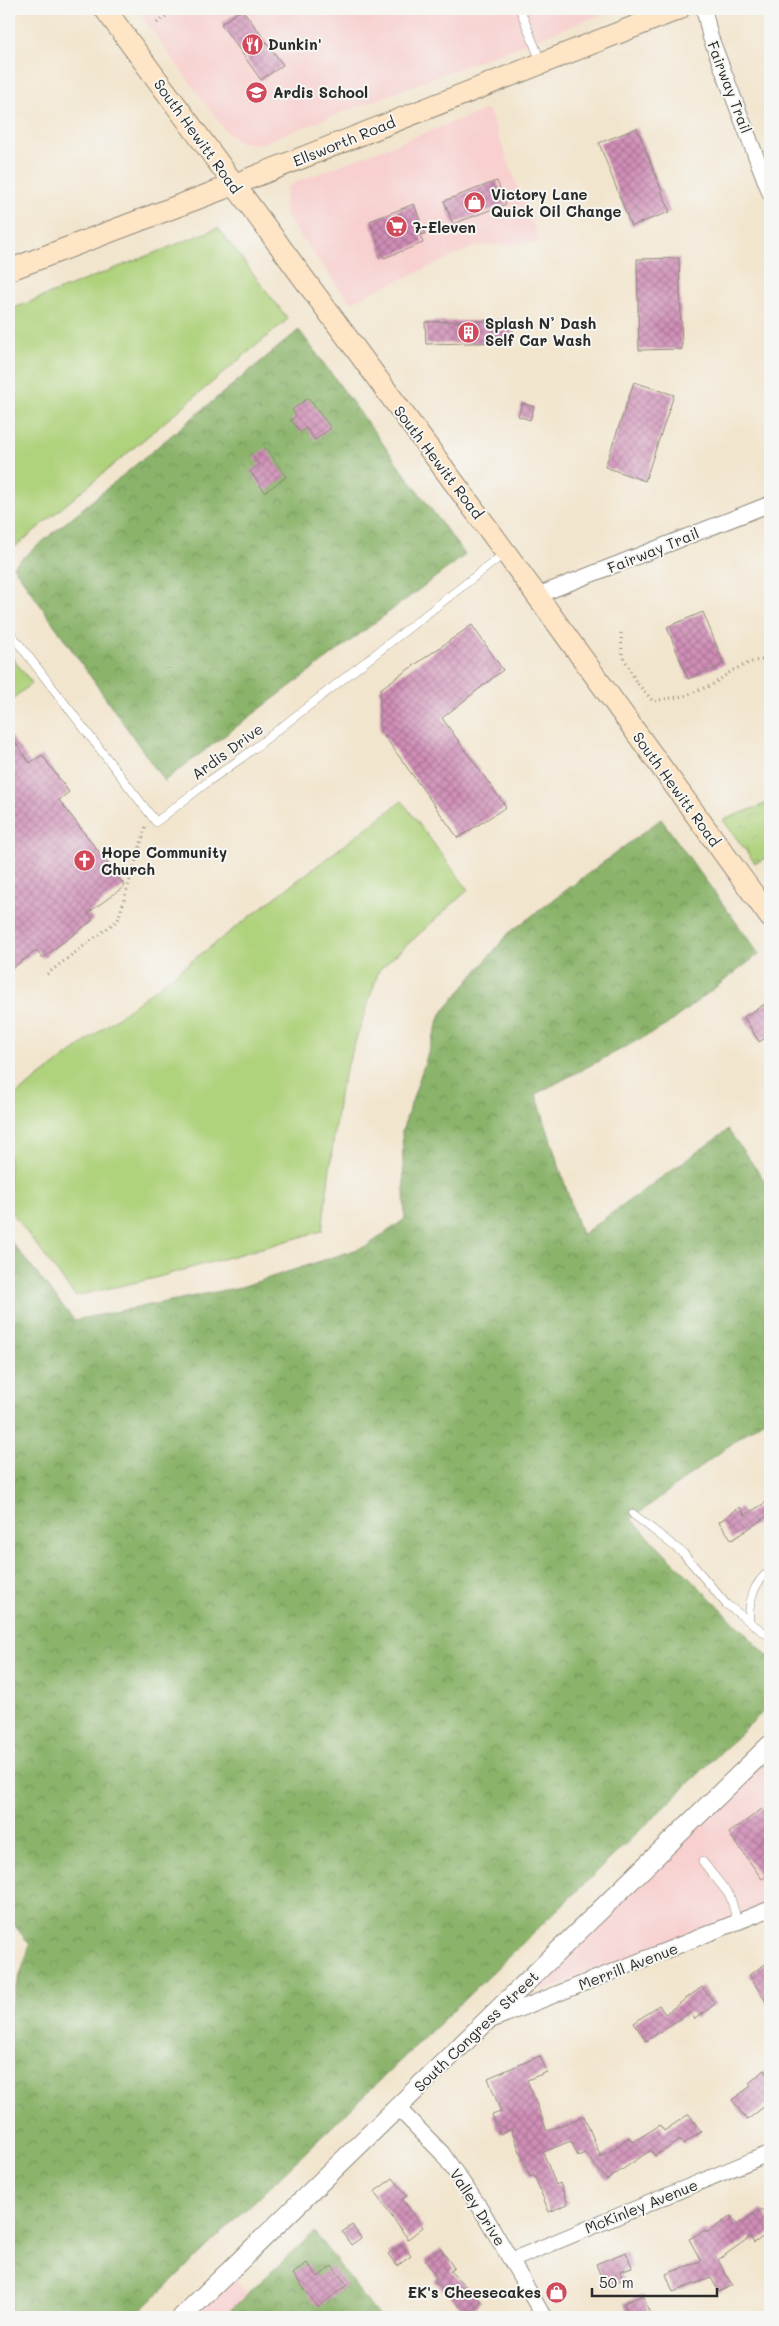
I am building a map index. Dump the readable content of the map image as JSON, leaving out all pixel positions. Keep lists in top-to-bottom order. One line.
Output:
{"streets":{"main road":["South Hewitt Road","Ellsworth Road"],"street":["Fairway Trail","Merrill Avenue","South Congress Street","McKinley Avenue","Valley Drive"],"lane":["Ardis Drive"]},"crossings":[["Fairway Trail","South Hewitt Road"],["South Hewitt Road","Ellsworth Road"],["South Hewitt Road","Ardis Drive"],["Merrill Avenue","South Congress Street"],["South Congress Street","Valley Drive"],["McKinley Avenue","Valley Drive"]],"places":{"restaurant":["Dunkin'"],"school or university":["Ardis School"],"shop":["Victory Lane Quick Oil Change","EK's Cheesecakes"],"supermarket":["7-Eleven"],"building":["Splash N’ Dash Self Car Wash"],"church":["Hope Community Church"]},"scale_bar":"50 m"}
